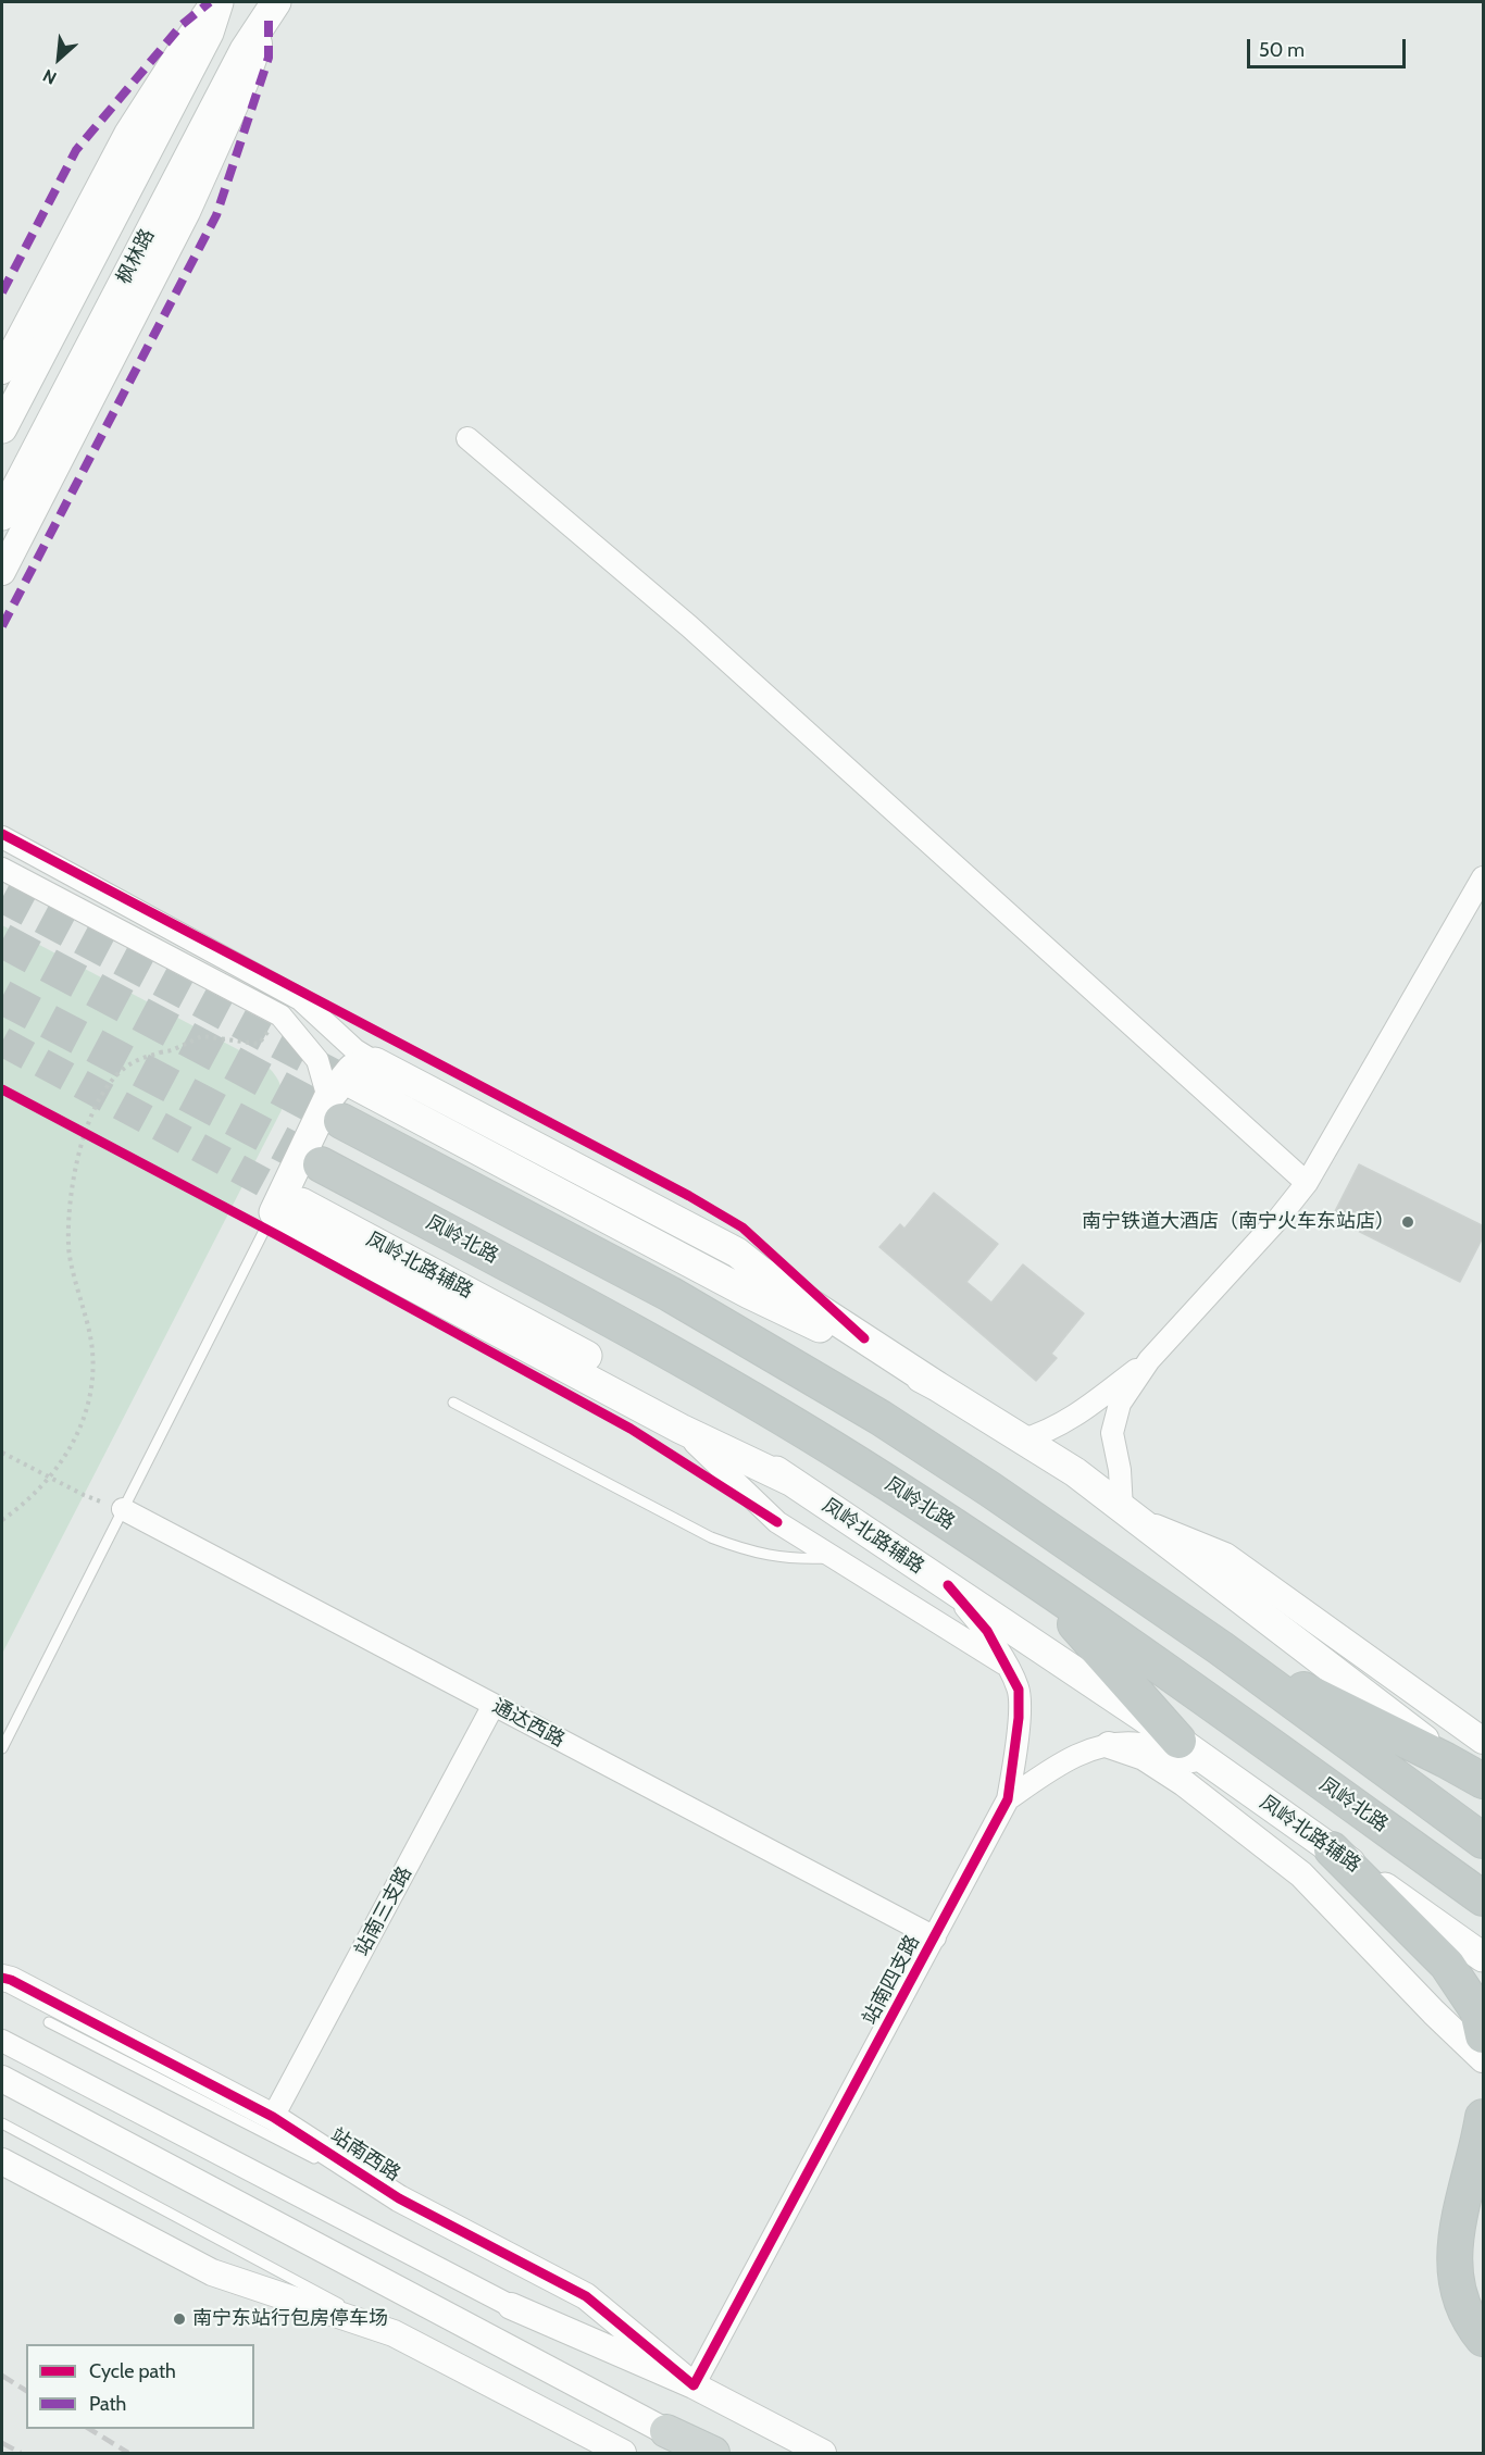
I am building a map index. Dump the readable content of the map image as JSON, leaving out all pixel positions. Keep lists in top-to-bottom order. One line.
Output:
{"streets":{"highway":["凤岭北路"],"main road":["枫林路","凤岭北路辅路"],"street":["通达西路","站南三支路","站南四支路","站南西路"]},"crossings":[["凤岭北路辅路","站南四支路"],["通达西路","站南三支路"],["通达西路","站南四支路"],["站南三支路","站南西路"],["站南四支路","站南西路"]],"places":["南宁铁道大酒店（南宁火车东站店）","南宁东站行包房停车场"],"legend":["Cycle path","Path"],"scale_bar":"50 m","north":"bottom left"}
